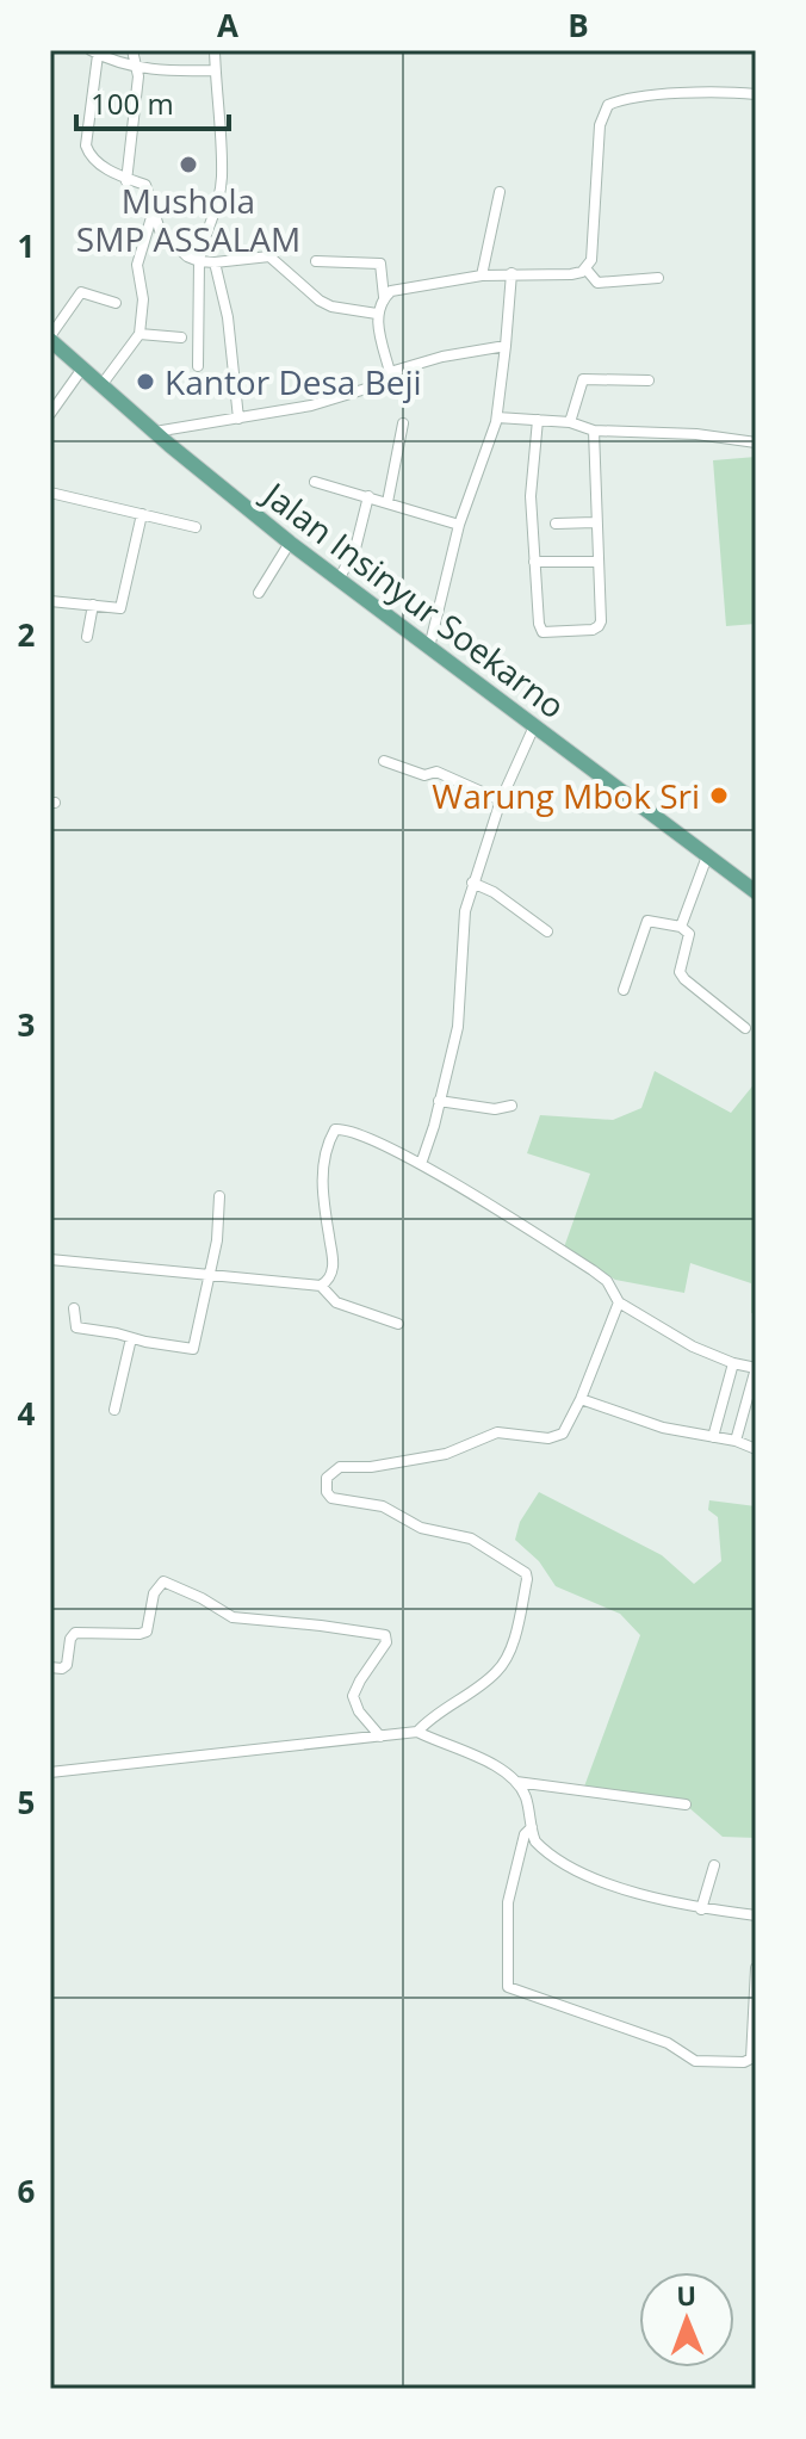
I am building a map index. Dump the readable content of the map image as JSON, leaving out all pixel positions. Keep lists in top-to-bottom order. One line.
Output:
{"streets":{"main road":["Jalan Insinyur Soekarno"]},"places":["Mushola SMP ASSALAM","Kantor Desa Beji","Warung Mbok Sri"],"scale_bar":"100 m","north":"top","grid":{"columns":["A","B"],"rows":["1","2","3","4","5","6"]}}
